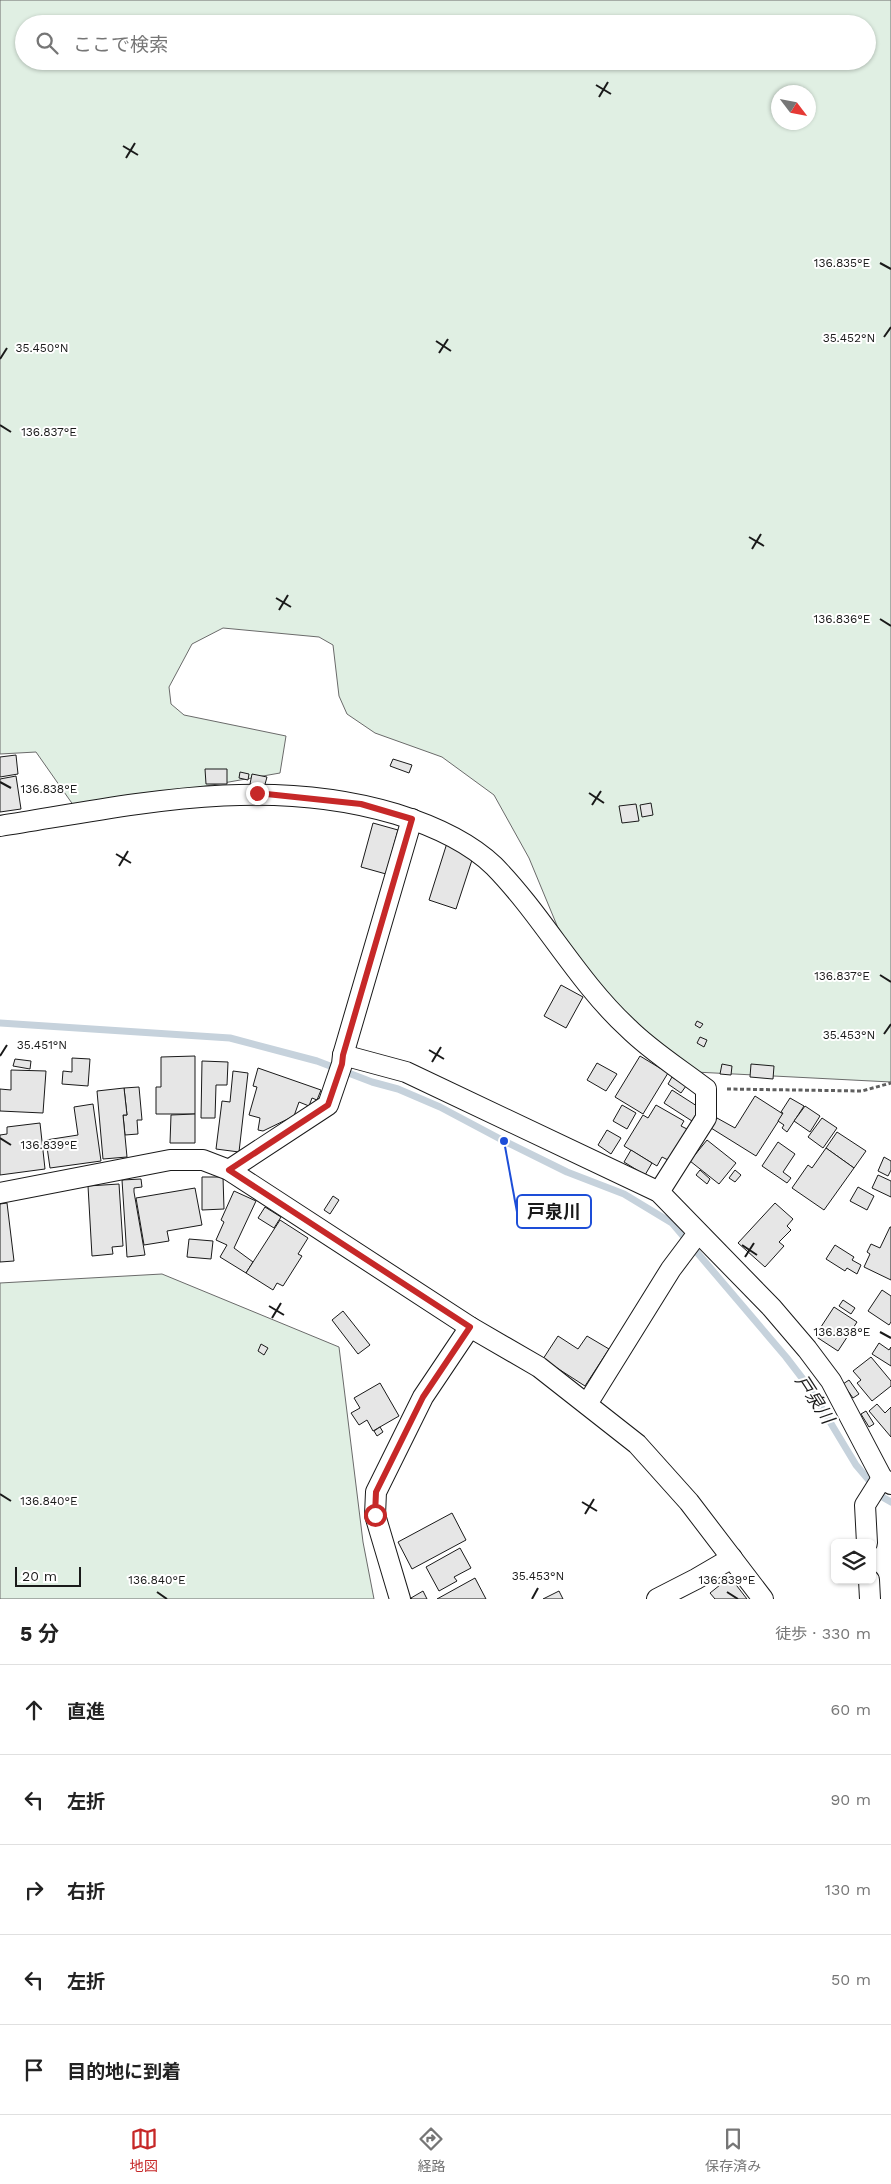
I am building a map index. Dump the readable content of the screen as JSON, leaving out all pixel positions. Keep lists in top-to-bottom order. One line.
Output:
{"water":["戸泉川"],"places":["戸泉川"],"scale_bar":"20 m","north":"bottom right","page":{"search":"ここで検索","scale":"20 m","heading":["5 分","徒歩 · 330 m"],"list":[["直進","60 m"],["左折","90 m"],["右折","130 m"],["左折","50 m"],"目的地に到着"],"nav":["地図","経路","保存済み"]},"coordinates":["136.835°E","35.452°N","35.450°N","136.837°E","136.836°E","136.838°E","35.453°N","35.451°N","136.839°E","136.840°E"]}
